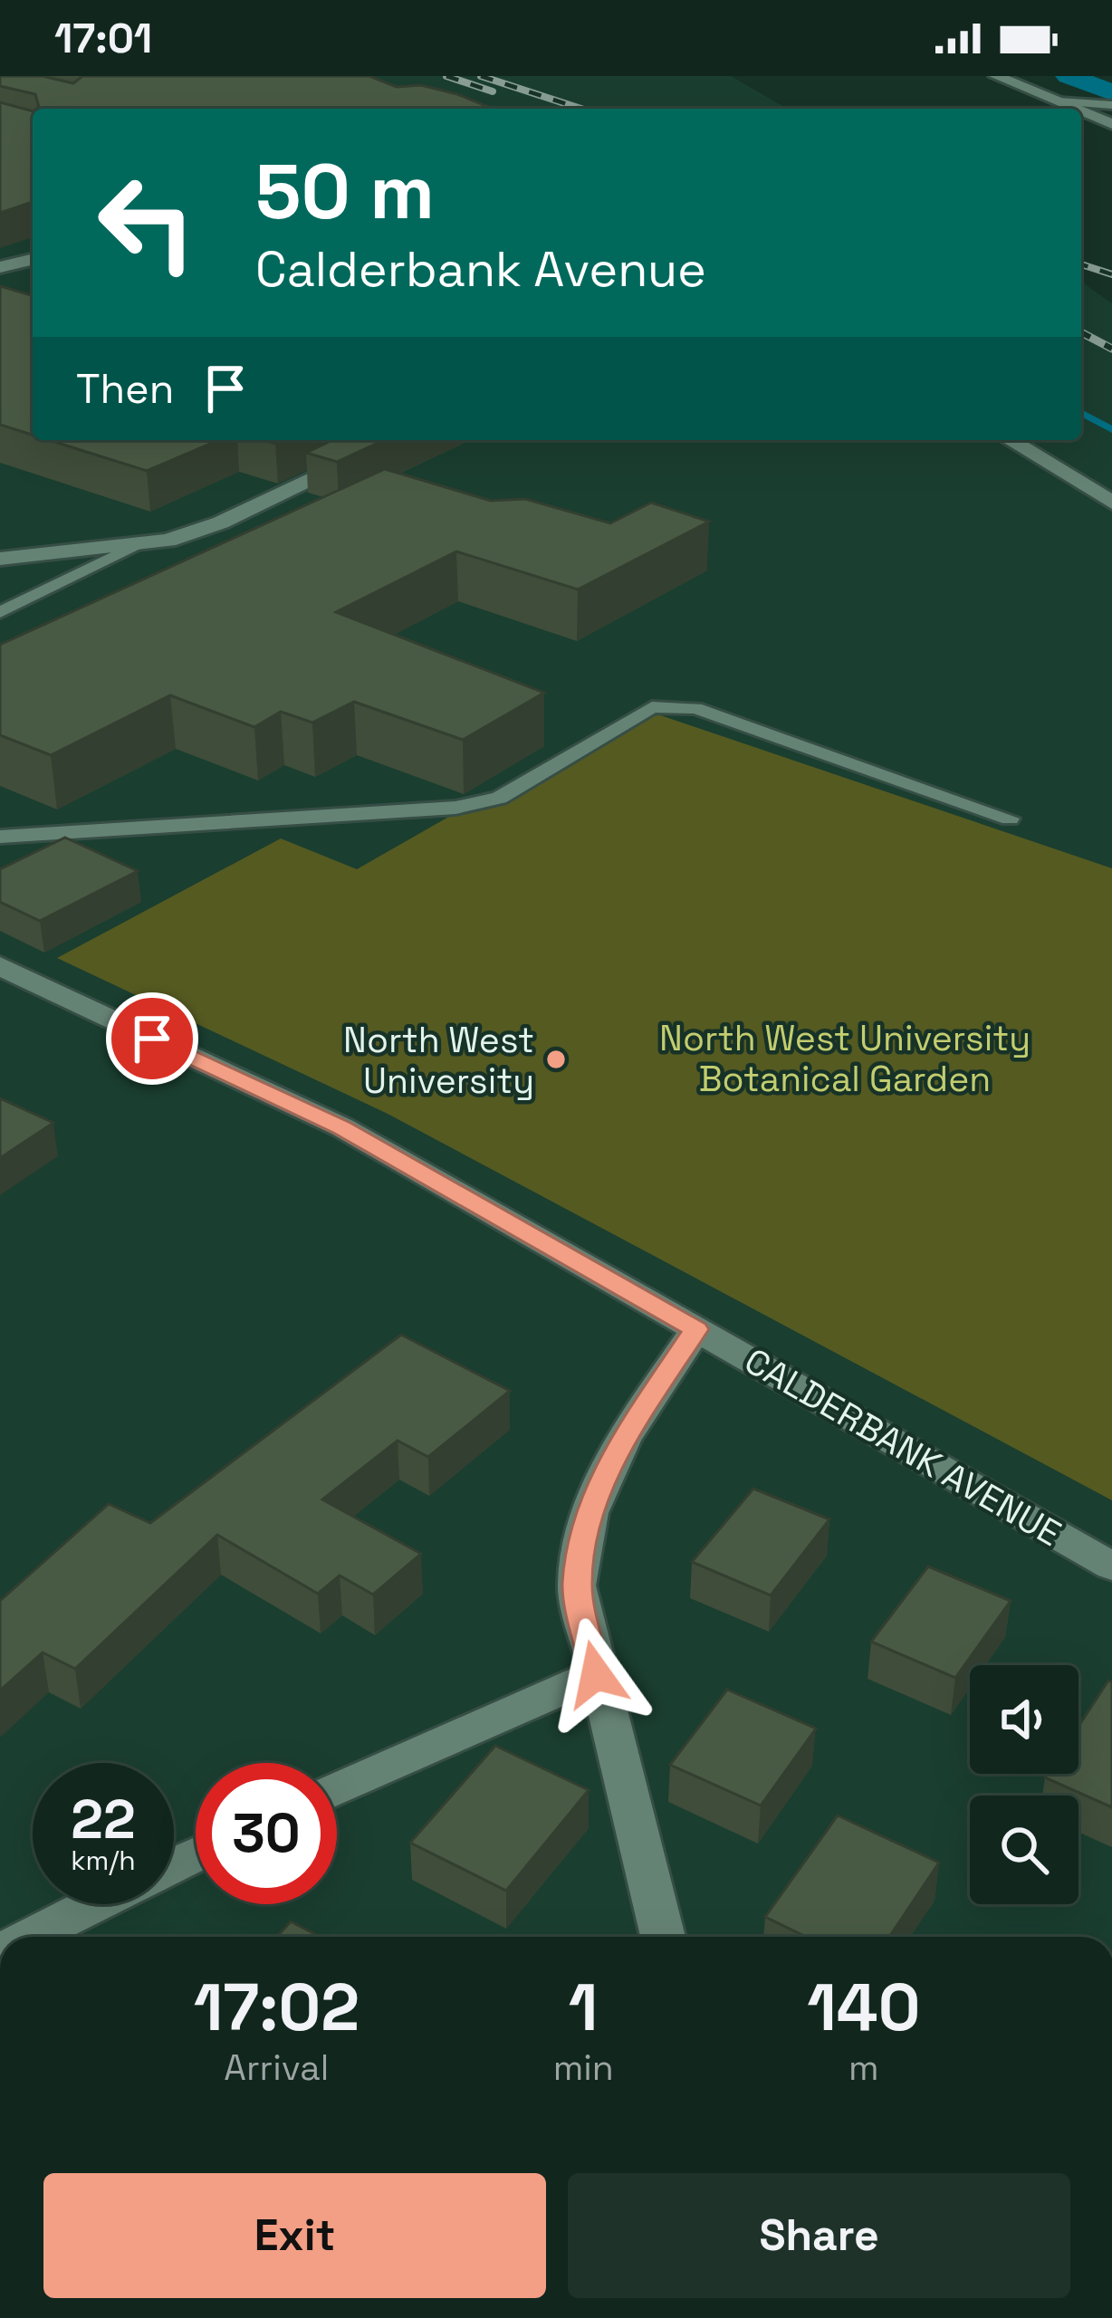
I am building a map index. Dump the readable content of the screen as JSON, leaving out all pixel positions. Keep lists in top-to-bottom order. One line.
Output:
{"streets":{"street":["CALDERBANK AVENUE"]},"parks":["North West University Botanical Garden"],"places":["North West University"],"page":{"status":"17:01","turn":["50 m","Calderbank Avenue"],"then":"Then","speed":"22 km/h","limit":"30","eta":["17:02","Arrival","1","min","140","m"],"buttons":["Exit","Share"]}}
